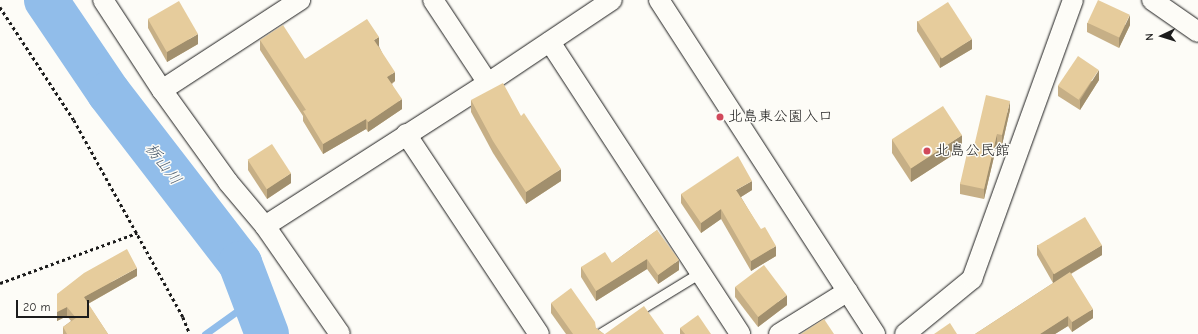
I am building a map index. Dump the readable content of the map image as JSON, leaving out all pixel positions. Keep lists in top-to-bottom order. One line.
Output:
{"water":["栃山川"],"places":["北島東公園入口","北島公民館"],"scale_bar":"20 m","north":"left"}
